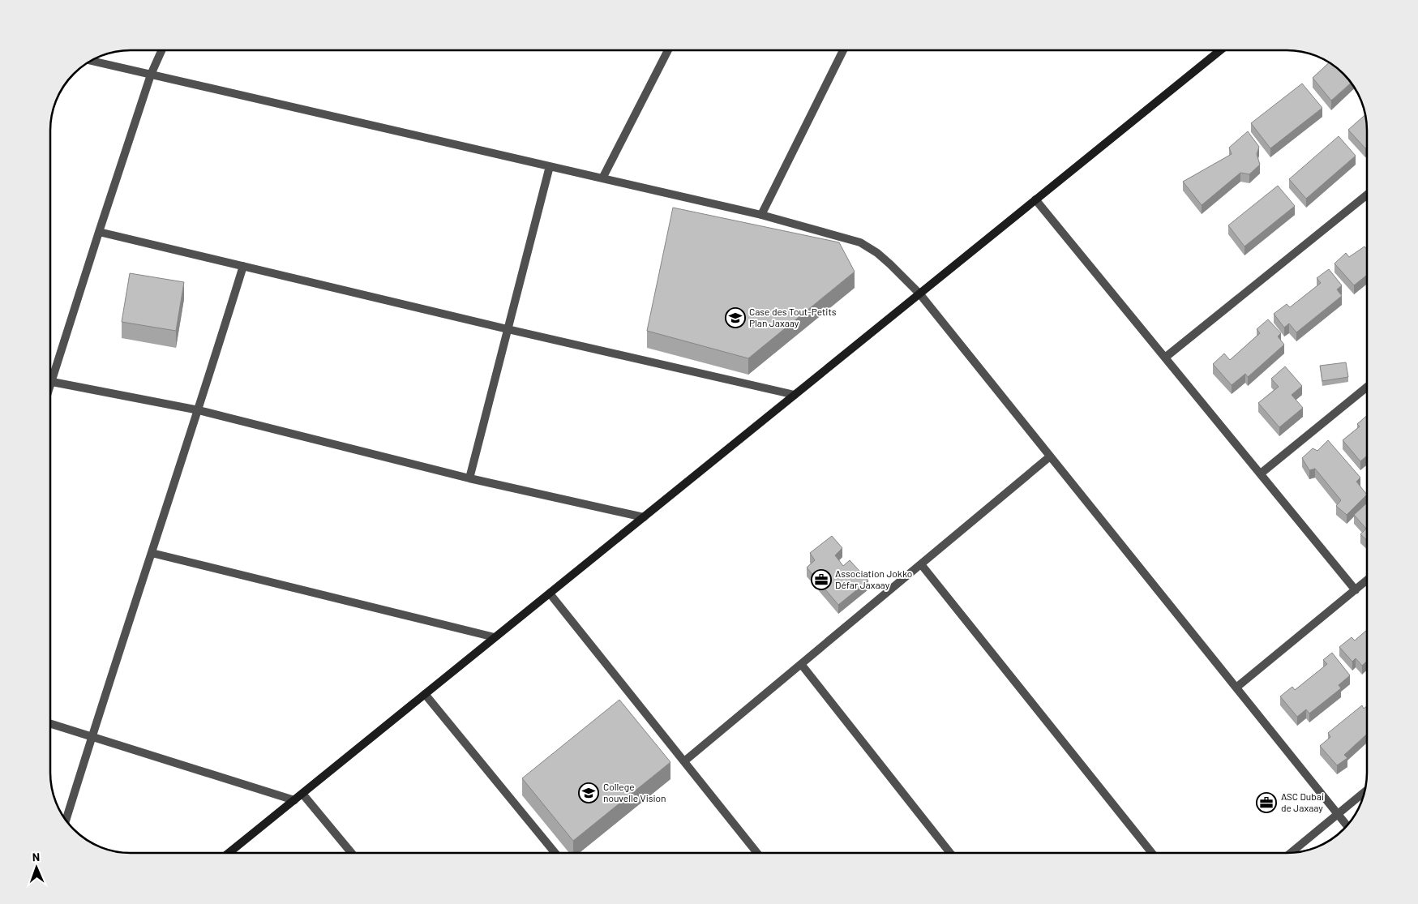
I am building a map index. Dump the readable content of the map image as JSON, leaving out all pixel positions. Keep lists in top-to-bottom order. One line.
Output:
{"places":{"school or university":["Case des Tout-Petits Plan Jaxaay","College nouvelle Vision"],"office":["Association Jokko Défar Jaxaay","ASC Dubai de Jaxaay"]},"north":"top"}
